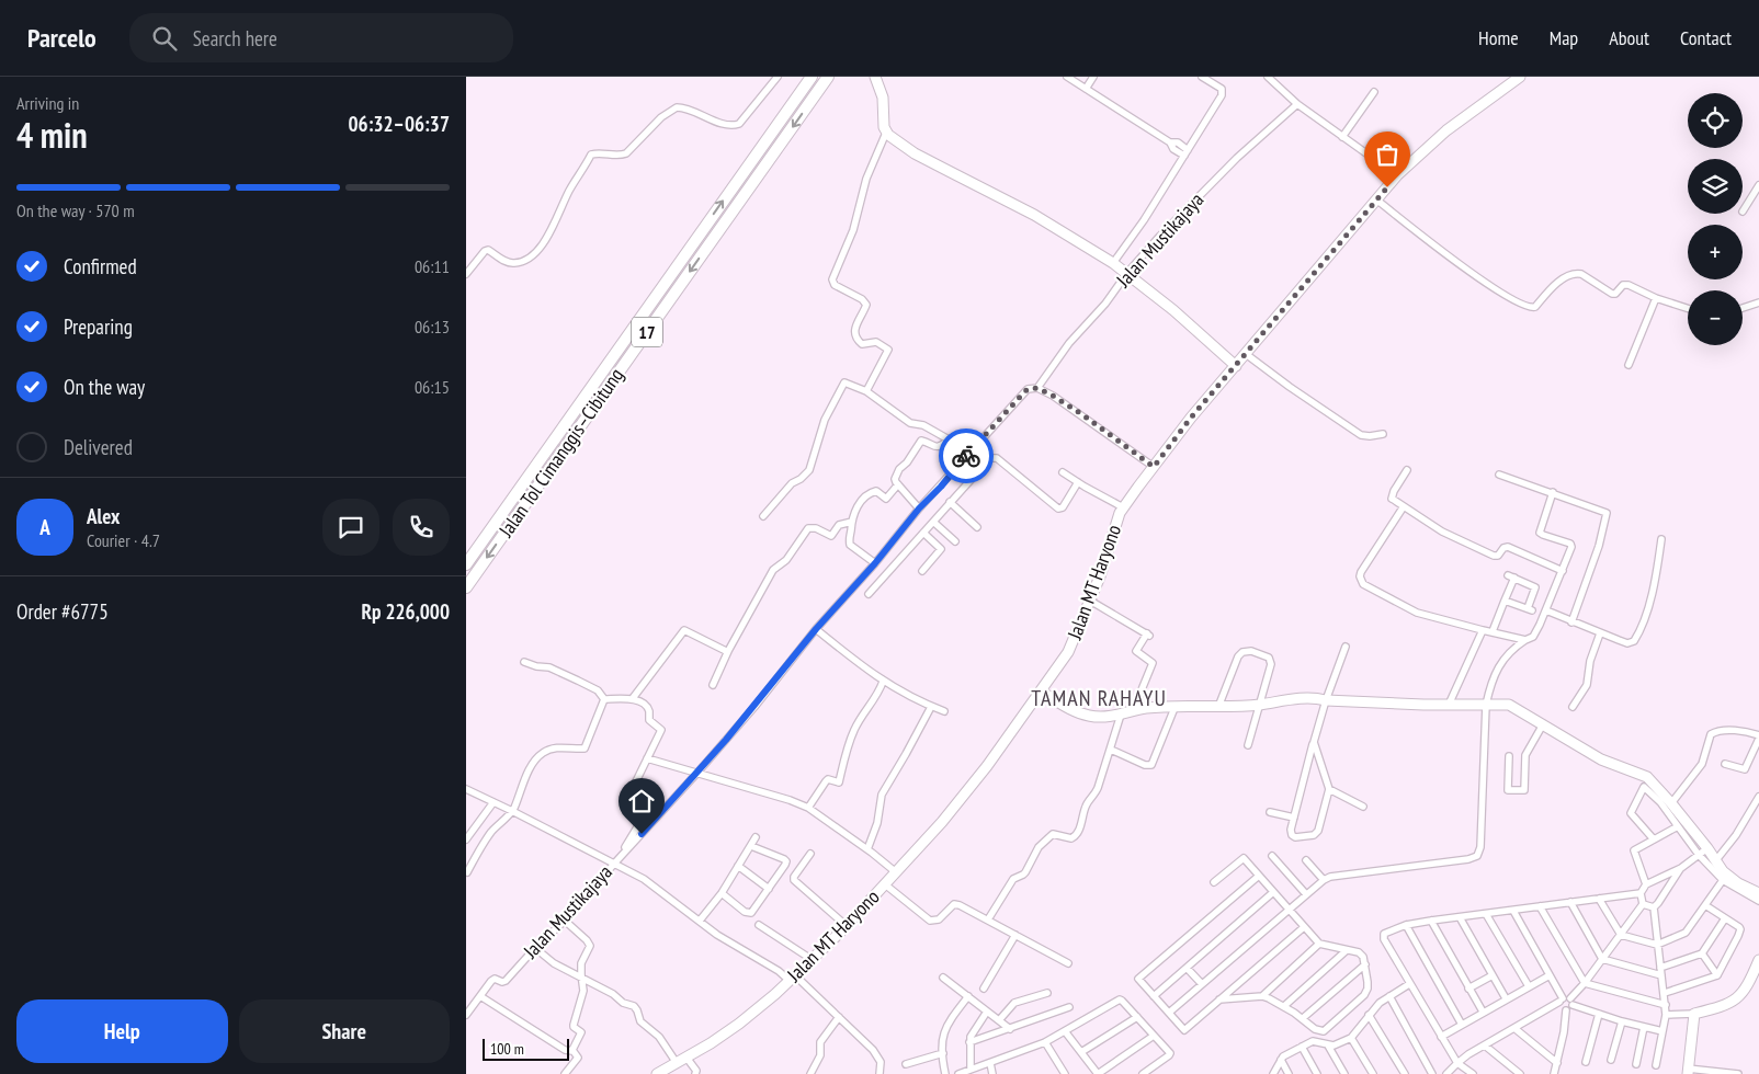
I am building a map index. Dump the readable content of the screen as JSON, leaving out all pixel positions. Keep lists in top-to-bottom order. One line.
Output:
{"streets":{"highway":["17","Jalan Tol Cimanggis–Cibitung"],"street":["Jalan Mustikajaya","Jalan MT Haryono"]},"districts":["TAMAN RAHAYU"],"scale_bar":"100 m","page":{"header":"Parcelo","search":"Search here","nav":["Home","Map","About","Contact"],"heading":["4 min","Arriving in","06:32–06:37"],"panel":["Alex","Courier · 4.7","Order #6775","Rp 226,000"],"map_buttons":["+","−"],"bar":"On the way · 570 m","list":[["Confirmed","06:11"],["Preparing","06:13"],["On the way","06:15"],"Delivered"],"round":"A","buttons":["Help","Share"],"scale":"100 m"}}
